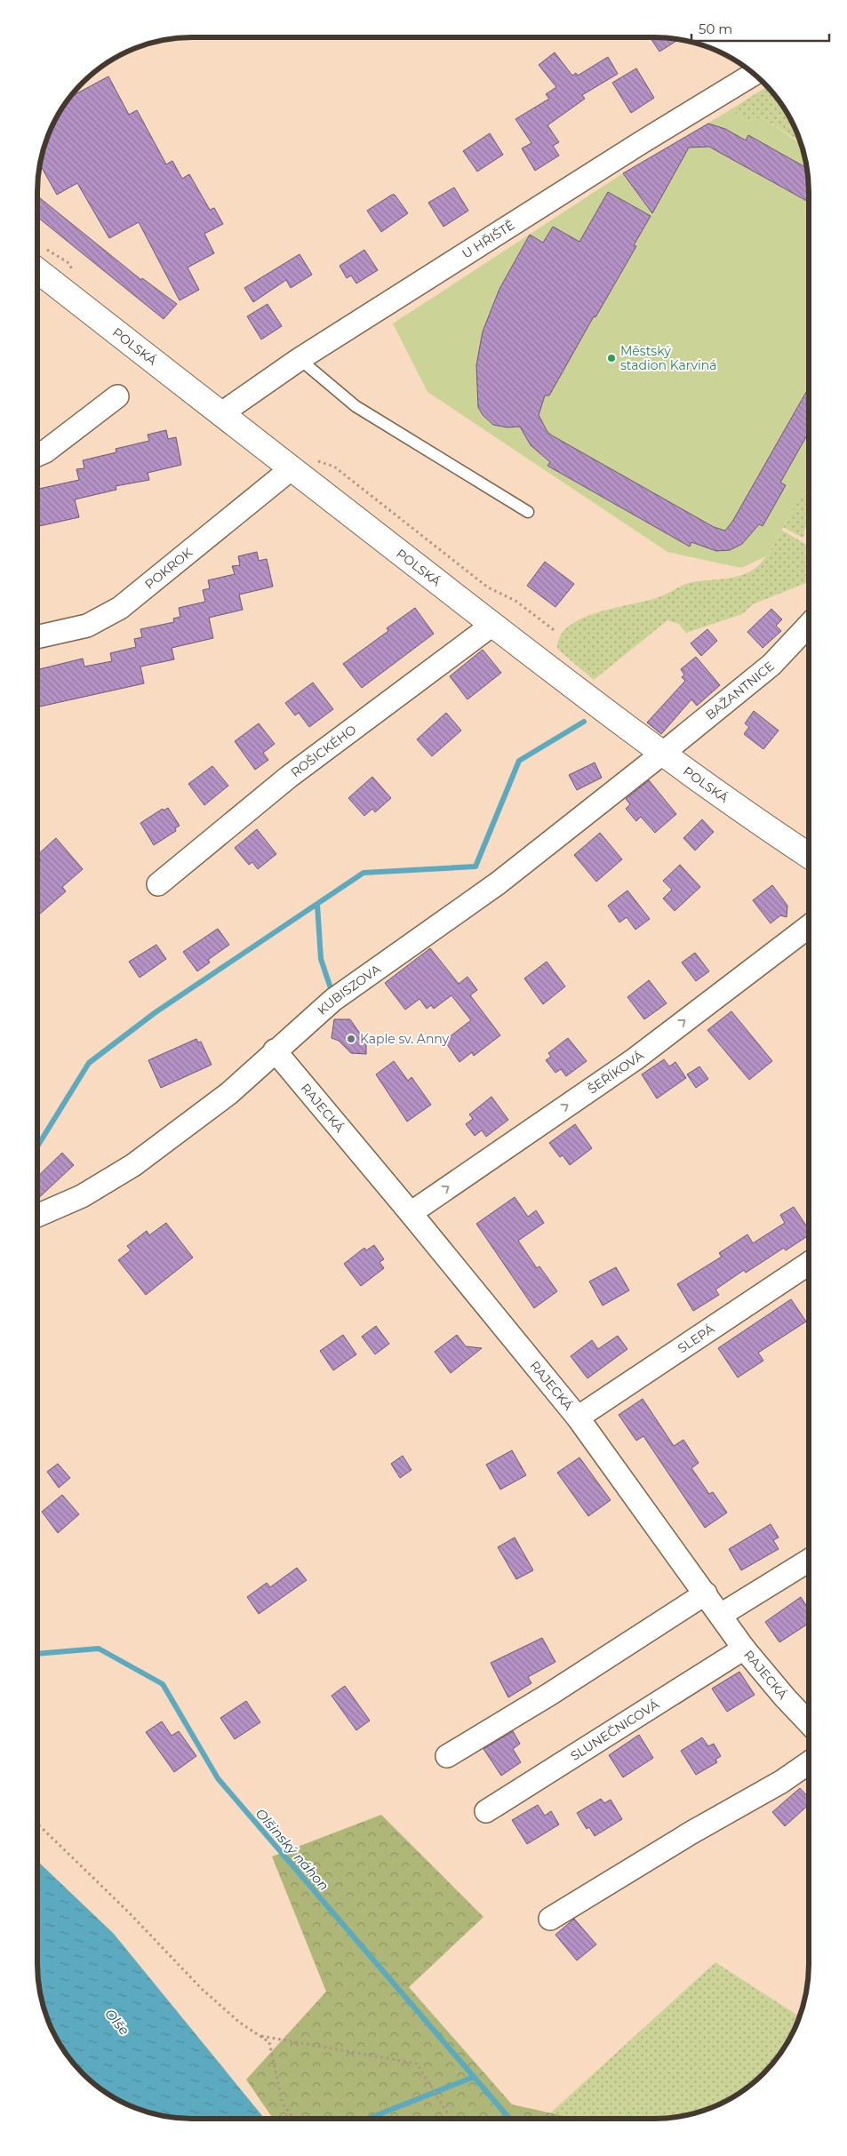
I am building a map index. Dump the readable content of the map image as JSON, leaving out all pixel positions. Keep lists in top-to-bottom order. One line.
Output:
{"streets":{"street":["U HŘIŠTĚ","POLSKÁ","POKROK","BAŽANTNICE","ROŠICKÉHO","KUBISZOVA","ŠEŘÍKOVÁ","RAJECKÁ","SLEPÁ","SLUNEČNICOVÁ"]},"crossings":[["U HŘIŠTĚ","POLSKÁ"],["POLSKÁ","POKROK"],["POLSKÁ","BAŽANTNICE"],["POLSKÁ","ROŠICKÉHO"],["POLSKÁ","KUBISZOVA"],["BAŽANTNICE","KUBISZOVA"],["KUBISZOVA","RAJECKÁ"],["ŠEŘÍKOVÁ","RAJECKÁ"],["RAJECKÁ","SLEPÁ"],["RAJECKÁ","SLUNEČNICOVÁ"]],"one_way":["ŠEŘÍKOVÁ"],"water":["Olšinský náhon","Olše"],"places":["Městský stadion Karviná","Kaple sv. Anny"],"scale_bar":"50 m"}
